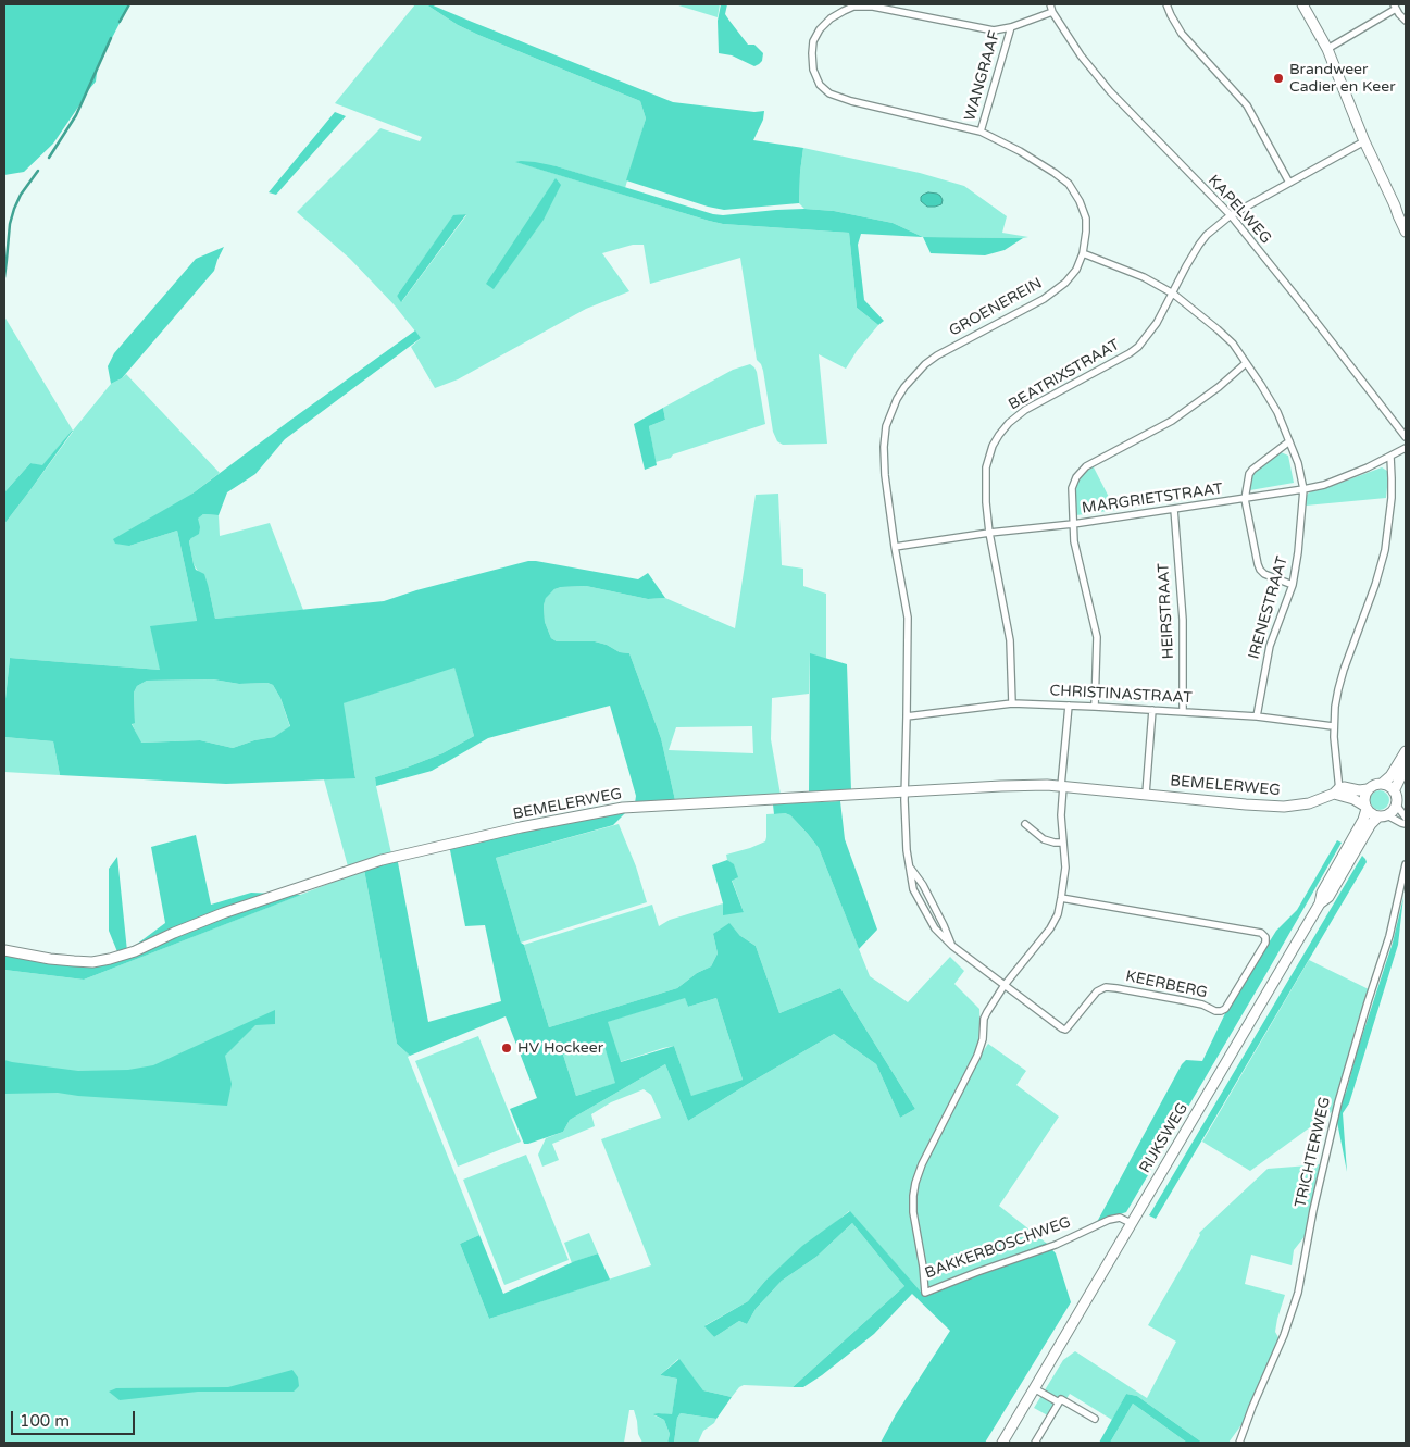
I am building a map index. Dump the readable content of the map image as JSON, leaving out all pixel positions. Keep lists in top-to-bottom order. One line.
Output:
{"streets":{"street":["WANGRAAF","KAPELWEG","GROENEREIN","BEATRIXSTRAAT","MARGRIETSTRAAT","IRENESTRAAT","HEIRSTRAAT","CHRISTINASTRAAT","BEMELERWEG","KEERBERG","RIJKSWEG","TRICHTERWEG","BAKKERBOSCHWEG"]},"crossings":[["WANGRAAF","GROENEREIN"],["KAPELWEG","GROENEREIN"],["KAPELWEG","BEATRIXSTRAAT"],["GROENEREIN","MARGRIETSTRAAT"],["GROENEREIN","IRENESTRAAT"],["GROENEREIN","CHRISTINASTRAAT"],["GROENEREIN","BEMELERWEG"],["GROENEREIN","KEERBERG"],["GROENEREIN","BAKKERBOSCHWEG"],["BEATRIXSTRAAT","MARGRIETSTRAAT"],["BEATRIXSTRAAT","IRENESTRAAT"],["BEATRIXSTRAAT","CHRISTINASTRAAT"],["MARGRIETSTRAAT","IRENESTRAAT"],["MARGRIETSTRAAT","HEIRSTRAAT"],["IRENESTRAAT","CHRISTINASTRAAT"],["HEIRSTRAAT","CHRISTINASTRAAT"],["BEMELERWEG","RIJKSWEG"],["BEMELERWEG","BAKKERBOSCHWEG"],["KEERBERG","BAKKERBOSCHWEG"],["RIJKSWEG","BAKKERBOSCHWEG"]],"places":["Brandweer Cadier en Keer","HV Hockeer"],"scale_bar":"100 m"}
